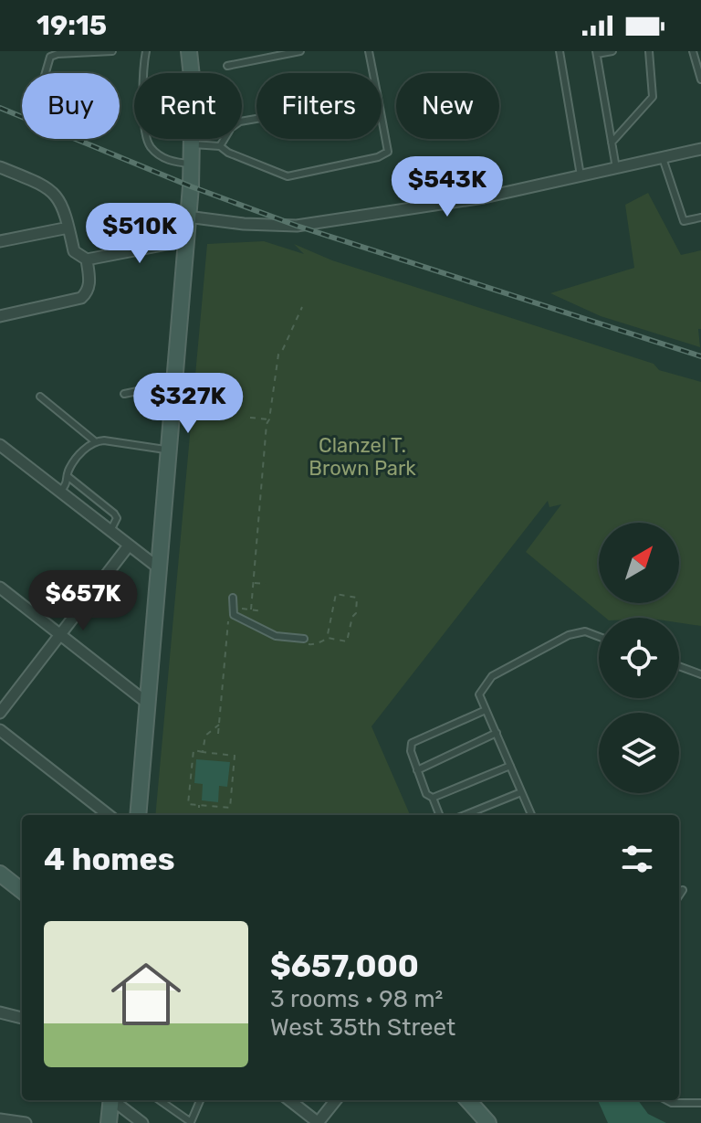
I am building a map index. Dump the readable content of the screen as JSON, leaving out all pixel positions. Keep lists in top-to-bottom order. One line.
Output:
{"parks":["Clanzel T. Brown Park"],"north":"top right","page":{"status":"19:15","chip":["Buy","Rent","Filters","New"],"price":["$543K","$510K","$327K","$657K"],"heading":"4 homes","list":[{"name":"$657,000","note":"3 rooms · 98 m² · West 35th Street"}]}}
